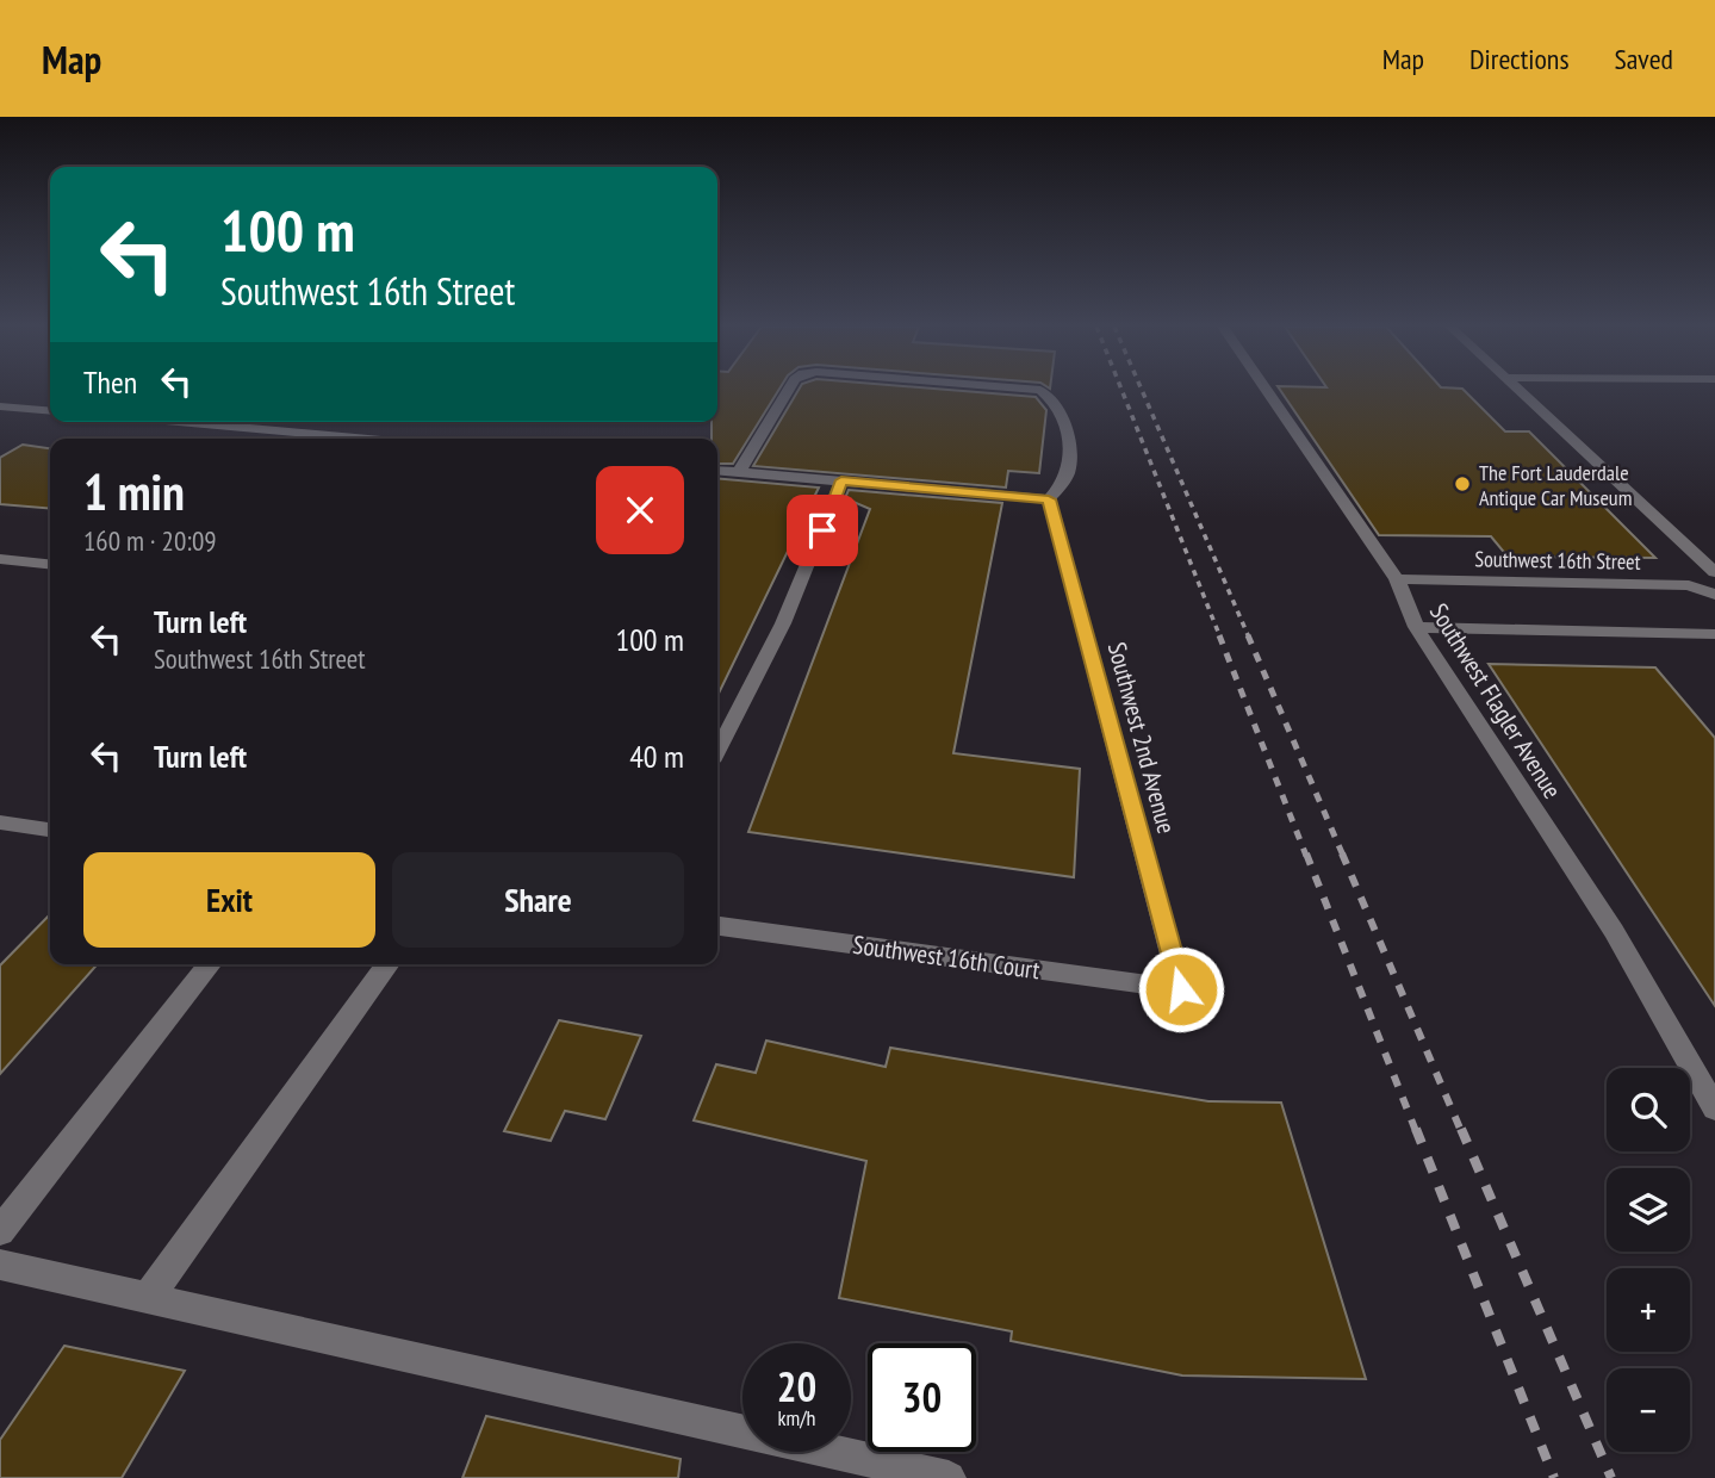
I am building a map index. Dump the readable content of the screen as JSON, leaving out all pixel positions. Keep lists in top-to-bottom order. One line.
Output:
{"streets":{"street":["Southwest 16th Street","Southwest Flagler Avenue","Southwest 2nd Avenue","Southwest 16th Court"]},"crossings":[["Southwest 16th Street","Southwest Flagler Avenue"],["Southwest 2nd Avenue","Southwest 16th Court"]],"places":["The Fort Lauderdale Antique Car Museum"],"page":{"header":"Map","nav":["Map","Directions","Saved"],"turn":["100 m","Southwest 16th Street"],"then":"Then","heading":["1 min","160 m · 20:09"],"list":[{"name":"Turn left","note":"Southwest 16th Street","value":"100 m"},{"name":"Turn left","value":"40 m"}],"buttons":["Exit","Share"],"map_buttons":["+","−"],"speed":"20 km/h","limit":"30"}}
